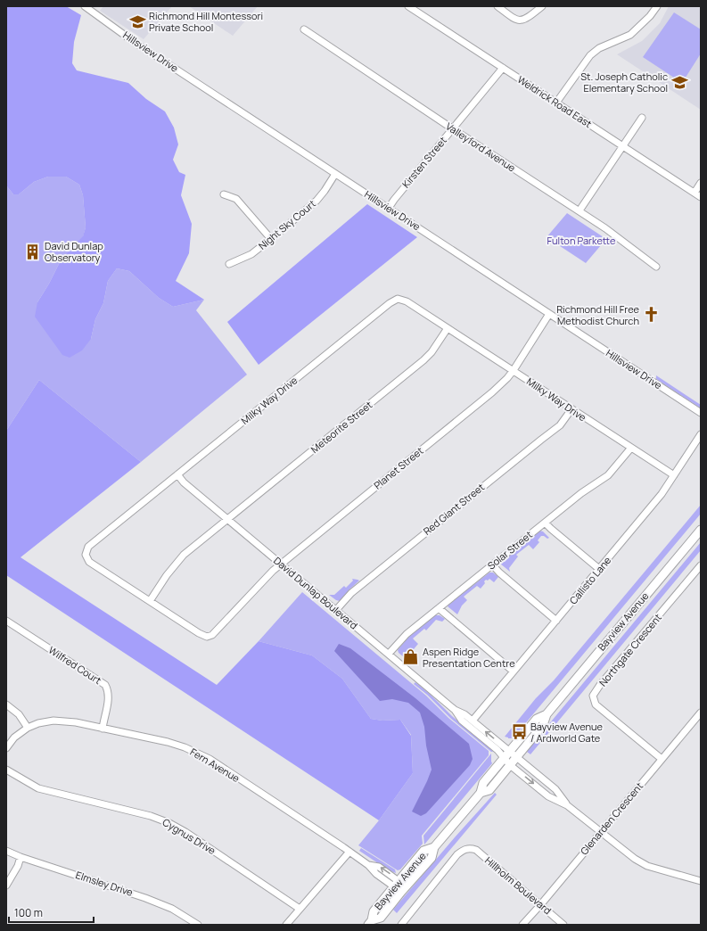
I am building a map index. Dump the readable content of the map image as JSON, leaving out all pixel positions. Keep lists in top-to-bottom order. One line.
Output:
{"streets":{"main road":["Bayview Avenue"],"street":["Hillsview Drive","Weldrick Road East","Valleyford Avenue","Kirsten Street","Night Sky Court","Milky Way Drive","Meteorite Street","Planet Street","Red Giant Street","Solar Street","Callisto Lane","David Dunlap Boulevard","Northgate Crescent","Wilfred Court","Fern Avenue","Glenarden Crescent","Cygnus Drive","Elmsley Drive","Hillholm Boulevard"]},"crossings":[["Hillsview Drive","Kirsten Street"],["Hillsview Drive","Night Sky Court"],["Hillsview Drive","Planet Street"],["Weldrick Road East","Kirsten Street"],["Valleyford Avenue","Kirsten Street"],["Milky Way Drive","Meteorite Street"],["Milky Way Drive","Planet Street"],["Milky Way Drive","Red Giant Street"],["Milky Way Drive","Solar Street"],["Milky Way Drive","Callisto Lane"],["Milky Way Drive","David Dunlap Boulevard"],["Meteorite Street","David Dunlap Boulevard"],["Planet Street","David Dunlap Boulevard"],["Red Giant Street","David Dunlap Boulevard"],["Solar Street","David Dunlap Boulevard"],["Callisto Lane","David Dunlap Boulevard"],["David Dunlap Boulevard","Bayview Avenue"],["Bayview Avenue","Fern Avenue"],["Northgate Crescent","Glenarden Crescent"],["Wilfred Court","Fern Avenue"],["Glenarden Crescent","Hillholm Boulevard"]],"parks":["Fulton Parkette"],"places":{"school or university":["Richmond Hill Montessori Private School","St. Joseph Catholic Elementary School"],"building":["David Dunlap Observatory"],"church":["Richmond Hill Free Methodist Church"],"shop":["Aspen Ridge Presentation Centre"],"bus stop":["Bayview Avenue / Ardworld Gate"]},"scale_bar":"100 m"}
